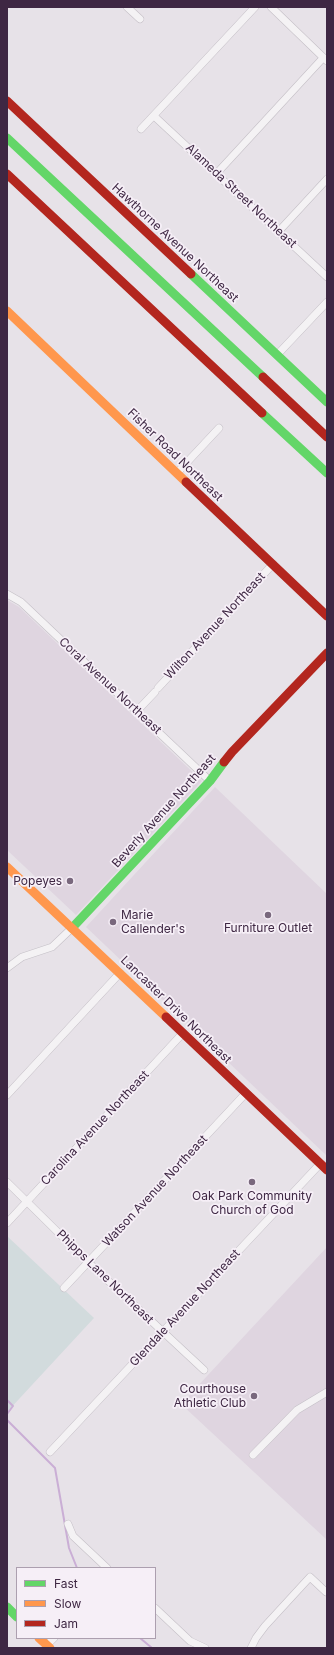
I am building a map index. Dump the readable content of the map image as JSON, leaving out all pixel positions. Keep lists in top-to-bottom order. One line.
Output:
{"streets":{"main road":["Hawthorne Avenue Northeast","Fisher Road Northeast","Beverly Avenue Northeast","Lancaster Drive Northeast"],"street":["Alameda Street Northeast","Wilton Avenue Northeast","Coral Avenue Northeast","Carolina Avenue Northeast","Watson Avenue Northeast","Phipps Lane Northeast","Glendale Avenue Northeast"]},"crossings":[["Fisher Road Northeast","Wilton Avenue Northeast"],["Wilton Avenue Northeast","Coral Avenue Northeast"],["Coral Avenue Northeast","Beverly Avenue Northeast"],["Beverly Avenue Northeast","Lancaster Drive Northeast"],["Lancaster Drive Northeast","Carolina Avenue Northeast"],["Lancaster Drive Northeast","Watson Avenue Northeast"],["Lancaster Drive Northeast","Glendale Avenue Northeast"],["Carolina Avenue Northeast","Phipps Lane Northeast"],["Watson Avenue Northeast","Phipps Lane Northeast"],["Phipps Lane Northeast","Glendale Avenue Northeast"]],"places":["Popeyes","Furniture Outlet","Marie Callender's","Oak Park Community Church of God","Courthouse Athletic Club"],"legend":["Fast","Slow","Jam"]}
